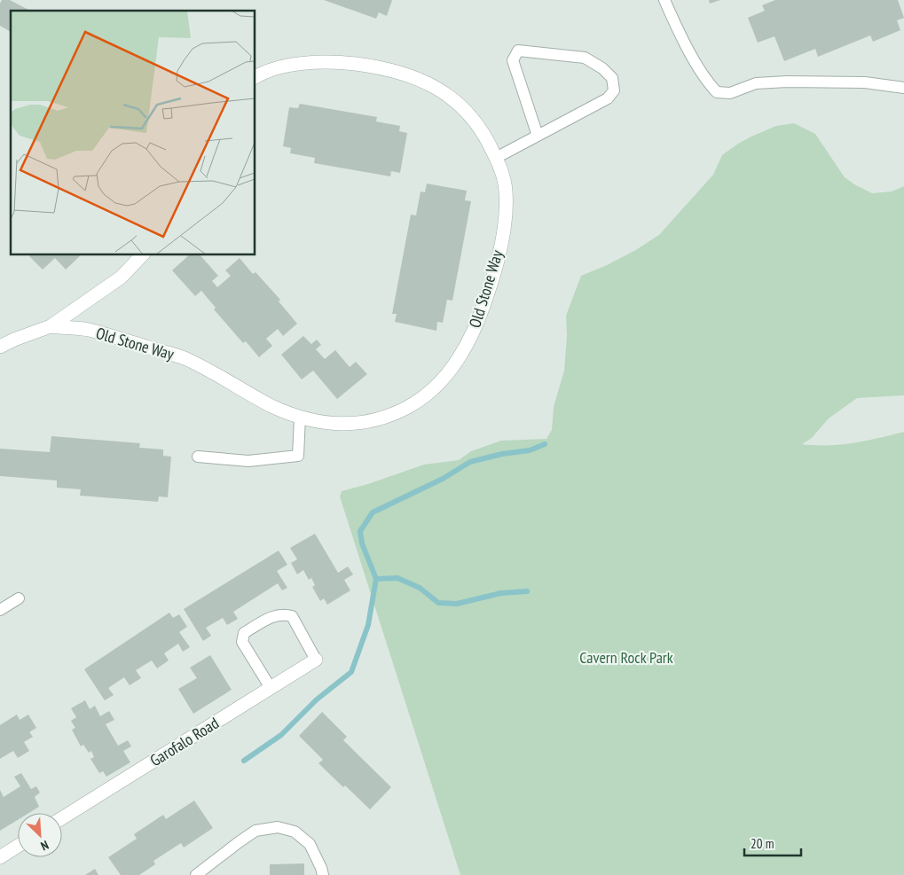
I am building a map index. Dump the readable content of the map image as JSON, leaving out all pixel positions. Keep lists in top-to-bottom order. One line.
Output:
{"streets":{"street":["Old Stone Way","Garofalo Road"]},"parks":["Cavern Rock Park"],"scale_bar":"20 m","north":"bottom right"}
